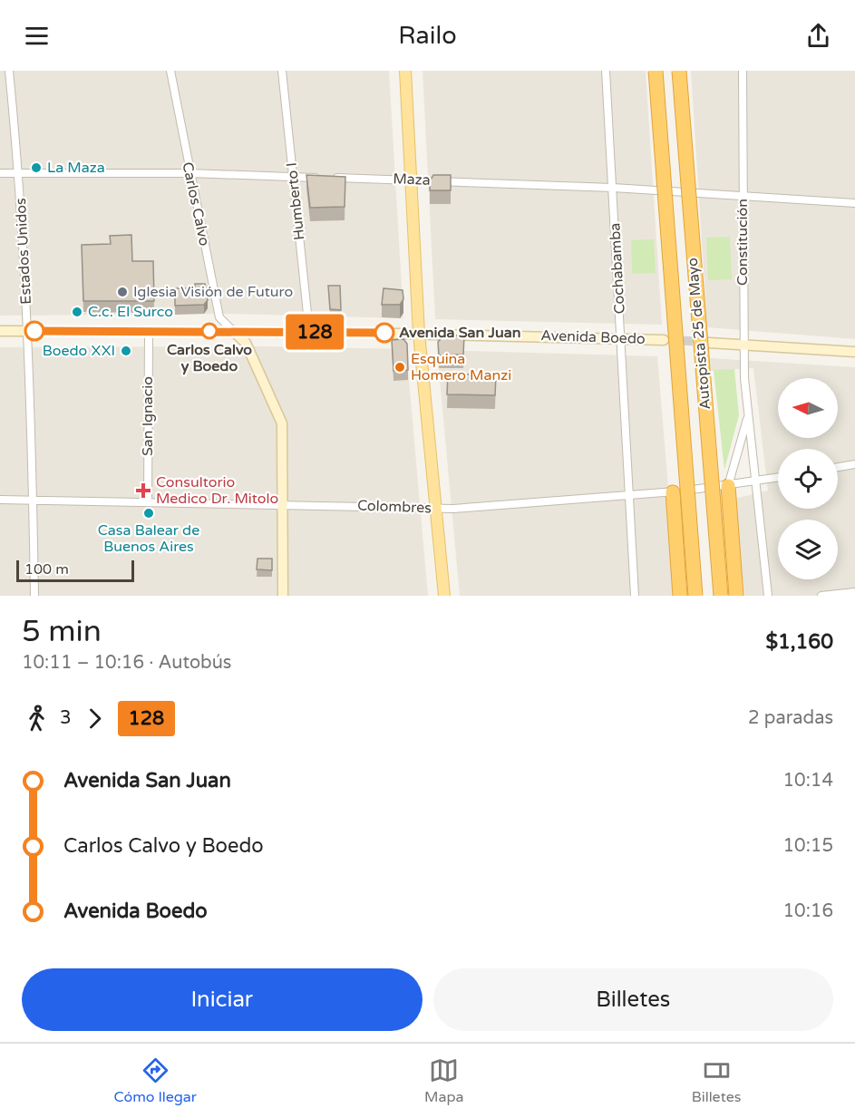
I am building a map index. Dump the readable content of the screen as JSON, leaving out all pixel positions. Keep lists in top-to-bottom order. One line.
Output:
{"streets":{"highway":["Autopista 25 de Mayo"],"main road":["Avenida Boedo"],"street":["Maza","Humberto I","Carlos Calvo","Constitución","Estados Unidos","Cochabamba","San Ignacio","Colombres"]},"crossings":[["Maza","Humberto I"],["Maza","Carlos Calvo"],["Maza","Constitución"],["Maza","Estados Unidos"],["Maza","Cochabamba"],["Humberto I","Avenida Boedo"],["Carlos Calvo","Avenida Boedo"],["Constitución","Colombres"],["Estados Unidos","Avenida Boedo"],["Estados Unidos","Colombres"],["Cochabamba","Avenida Boedo"],["Cochabamba","Colombres"],["Avenida Boedo","San Ignacio"],["San Ignacio","Colombres"]],"places":{"other":["La Maza","Iglesia Visión de Futuro","C.c. El Surco","Carlos Calvo y Boedo","Avenida San Juan","Boedo XXI","Esquina Homero Manzi","Casa Balear de Buenos Aires"],"health":["Consultorio Medico Dr. Mitolo"]},"lines":["bus line 128"],"scale_bar":"100 m","north":"left","page":{"header":"Railo","on_map":"128","scale":"100 m","heading":["5 min","10:11 – 10:16 · Autobús","$1,160"],"legs":["3","128","2 paradas"],"list":[{"name":"Avenida San Juan","value":"10:14"},{"name":"Carlos Calvo y Boedo","value":"10:15"},{"name":"Avenida Boedo","value":"10:16"}],"buttons":["Iniciar","Billetes"],"tabs":["Cómo llegar","Mapa","Billetes"]}}
